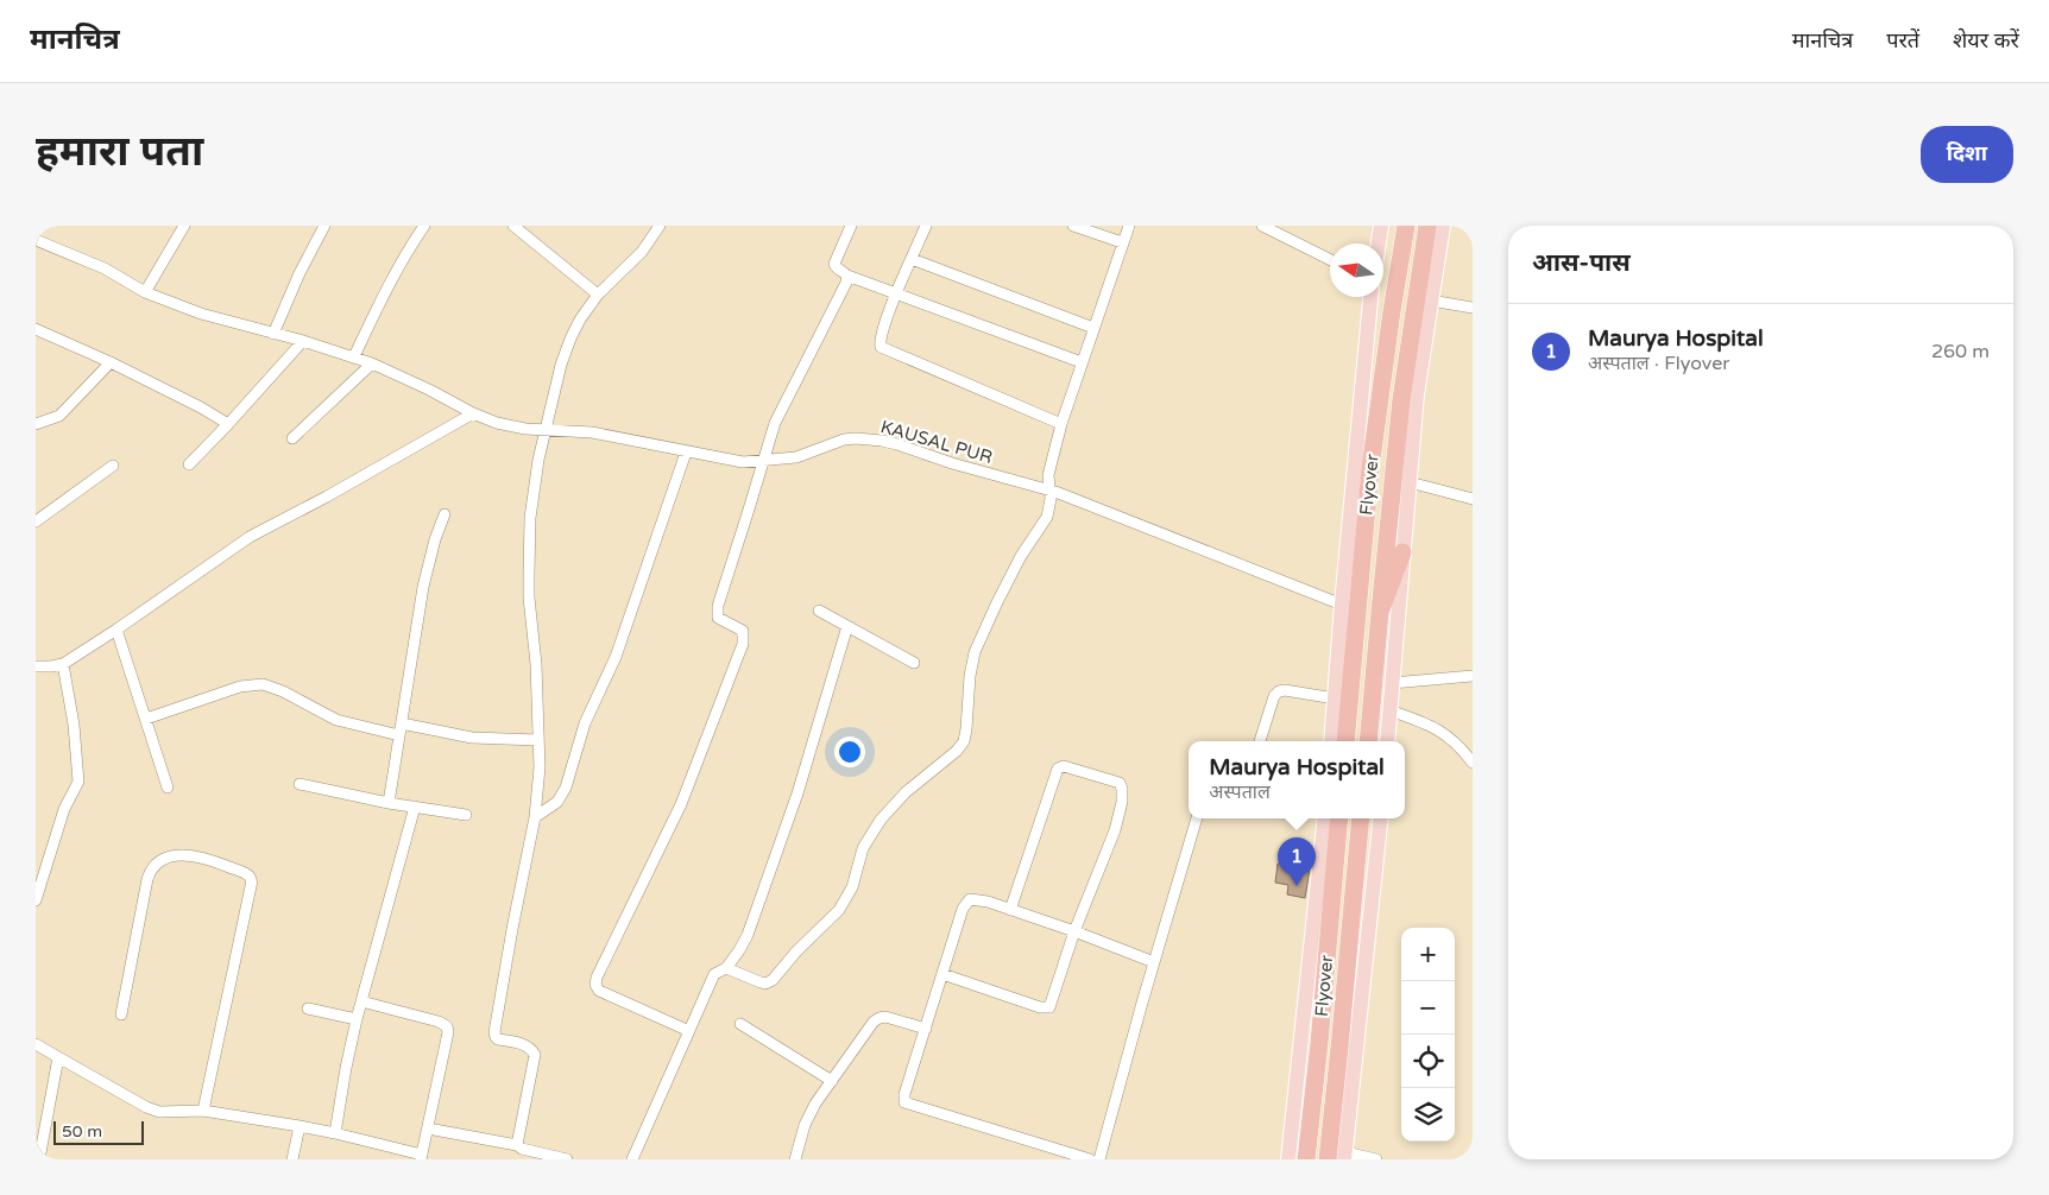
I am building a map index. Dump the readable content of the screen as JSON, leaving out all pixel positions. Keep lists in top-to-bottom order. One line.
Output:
{"streets":{"highway":["Flyover"],"street":["KAUSAL PUR"]},"scale_bar":"50 m","north":"left","page":{"header":"मानचित्र","nav":["मानचित्र","परतें","शेयर करें"],"buttons":"दिशा","title":"हमारा पता","heading":"आस-पास","list":[{"mark":"1","name":"Maurya Hospital","note":"अस्पताल · Flyover","value":"260 m"}],"popup":["Maurya Hospital","अस्पताल"],"pins":"1","map_buttons":["+","−"],"scale":"50 m"}}
